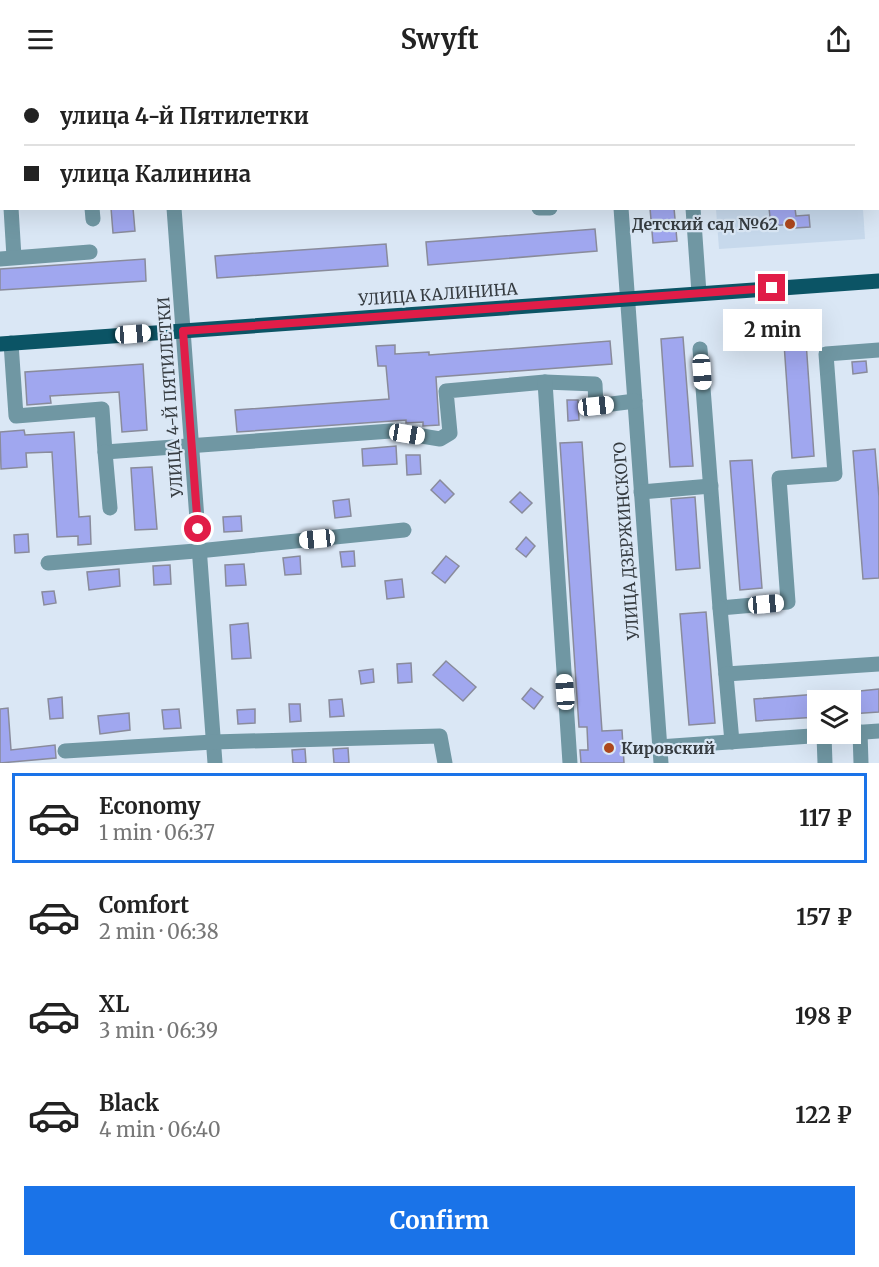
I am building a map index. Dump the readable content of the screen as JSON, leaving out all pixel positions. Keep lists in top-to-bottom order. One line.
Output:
{"streets":{"main road":["УЛИЦА КАЛИНИНА"],"street":["УЛИЦА 4-Й ПЯТИЛЕТКИ","УЛИЦА ДЗЕРЖИНСКОГО"]},"crossings":[["УЛИЦА КАЛИНИНА","УЛИЦА 4-Й ПЯТИЛЕТКИ"],["УЛИЦА КАЛИНИНА","УЛИЦА ДЗЕРЖИНСКОГО"]],"places":["Детский сад №62","Кировский"],"page":{"header":"Swyft","banner":["улица 4-й Пятилетки","улица Калинина"],"bubble":"2 min","list":[{"name":"Economy","note":"1 min · 06:37","value":"117 ₽"},{"name":"Comfort","note":"2 min · 06:38","value":"157 ₽"},{"name":"XL","note":"3 min · 06:39","value":"198 ₽"},{"name":"Black","note":"4 min · 06:40","value":"122 ₽"}],"buttons":"Confirm"}}
